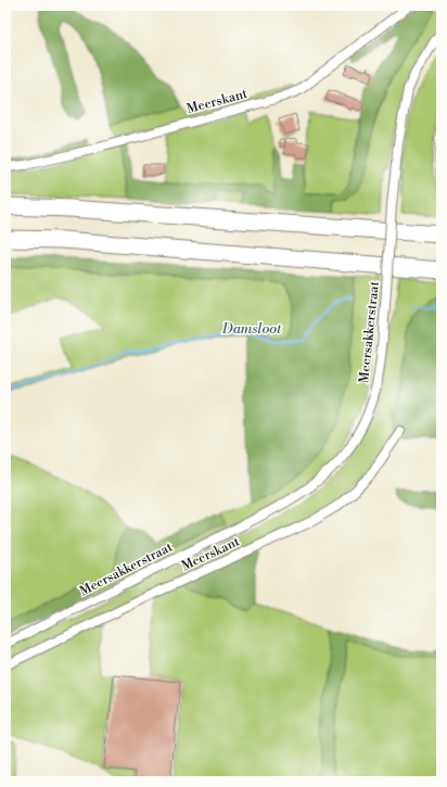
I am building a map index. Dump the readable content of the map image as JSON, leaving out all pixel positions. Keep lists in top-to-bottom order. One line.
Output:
{"streets":{"street":["Meerskant","Meersakkerstraat"]},"water":["Damsloot"]}
